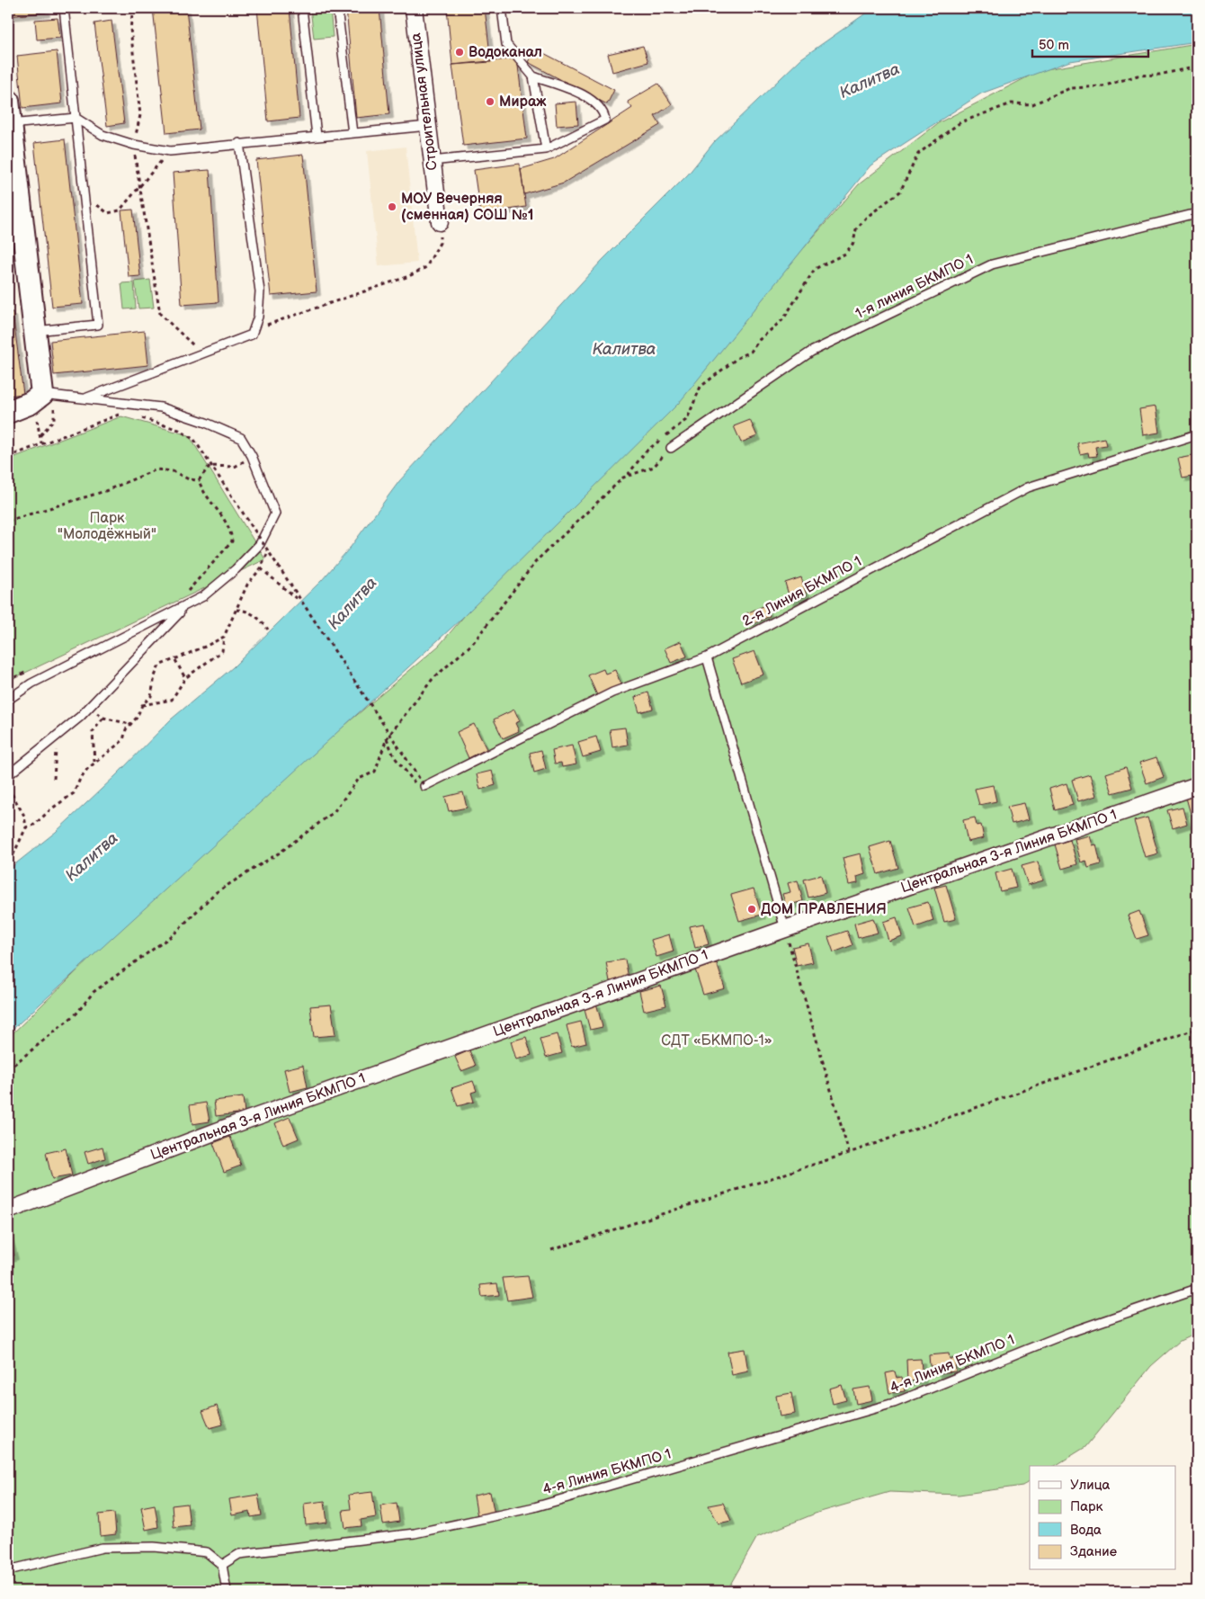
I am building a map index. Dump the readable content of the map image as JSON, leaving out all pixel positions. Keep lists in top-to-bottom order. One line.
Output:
{"streets":{"street":["Строительная улица","Центральная 3-я Линия БКМПО 1"],"lane":["1-я линия БКМПО 1","2-я Линия БКМПО 1","4-я Линия БКМПО 1"]},"water":["Калитва"],"parks":["Парк \"Молодёжный\"","СДТ «БКМПО-1»"],"places":["Водоканал","Мираж","МОУ Вечерняя (сменная) СОШ №1","ДОМ ПРАВЛЕНИЯ"],"legend":["Улица","Парк","Вода","Здание"],"scale_bar":"50 m"}
